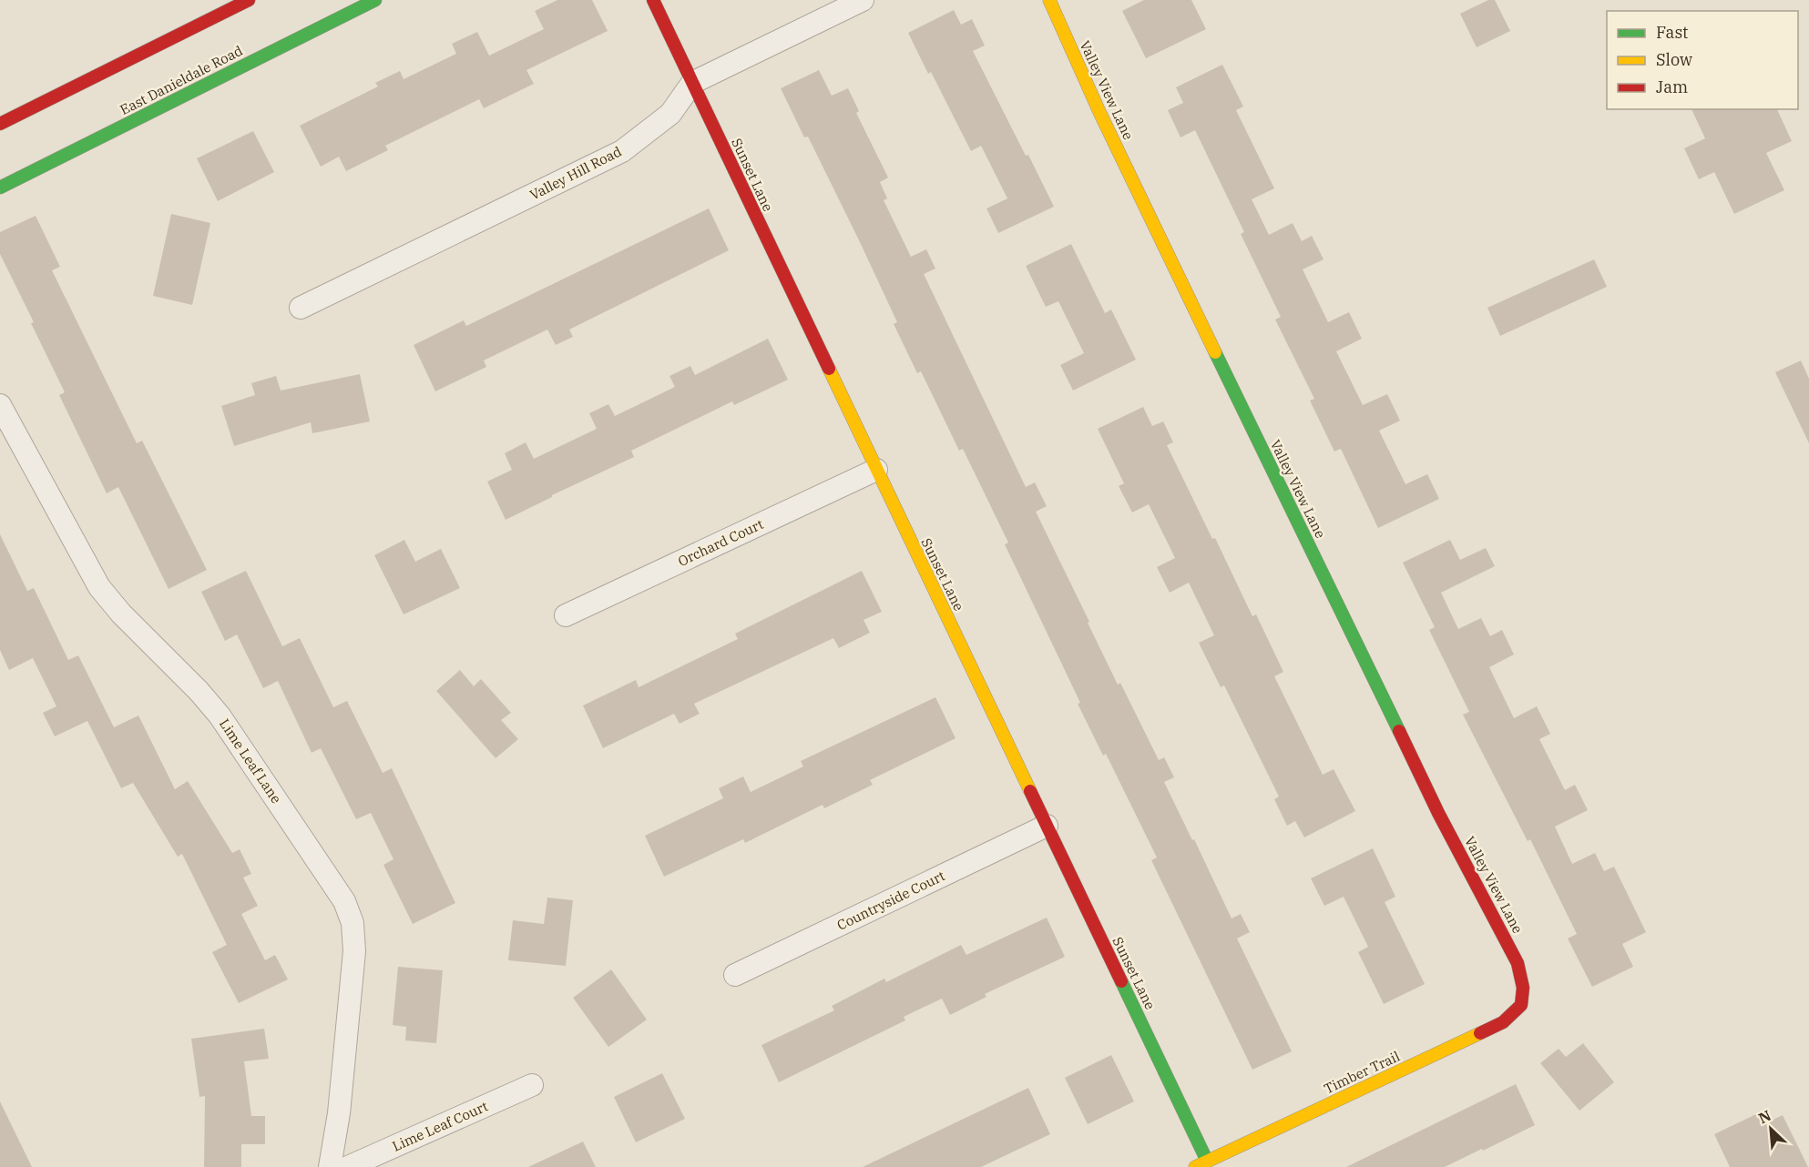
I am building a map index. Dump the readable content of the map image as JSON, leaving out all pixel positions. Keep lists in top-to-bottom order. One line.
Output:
{"streets":{"street":["East Danieldale Road","Valley View Lane","Valley Hill Road","Sunset Lane","Orchard Court","Lime Leaf Lane","Countryside Court","Timber Trail","Lime Leaf Court"]},"crossings":[["Valley View Lane","Timber Trail"],["Valley Hill Road","Sunset Lane"],["Sunset Lane","Orchard Court"],["Sunset Lane","Countryside Court"],["Sunset Lane","Timber Trail"]],"legend":["Fast","Slow","Jam"],"north":"top left"}
